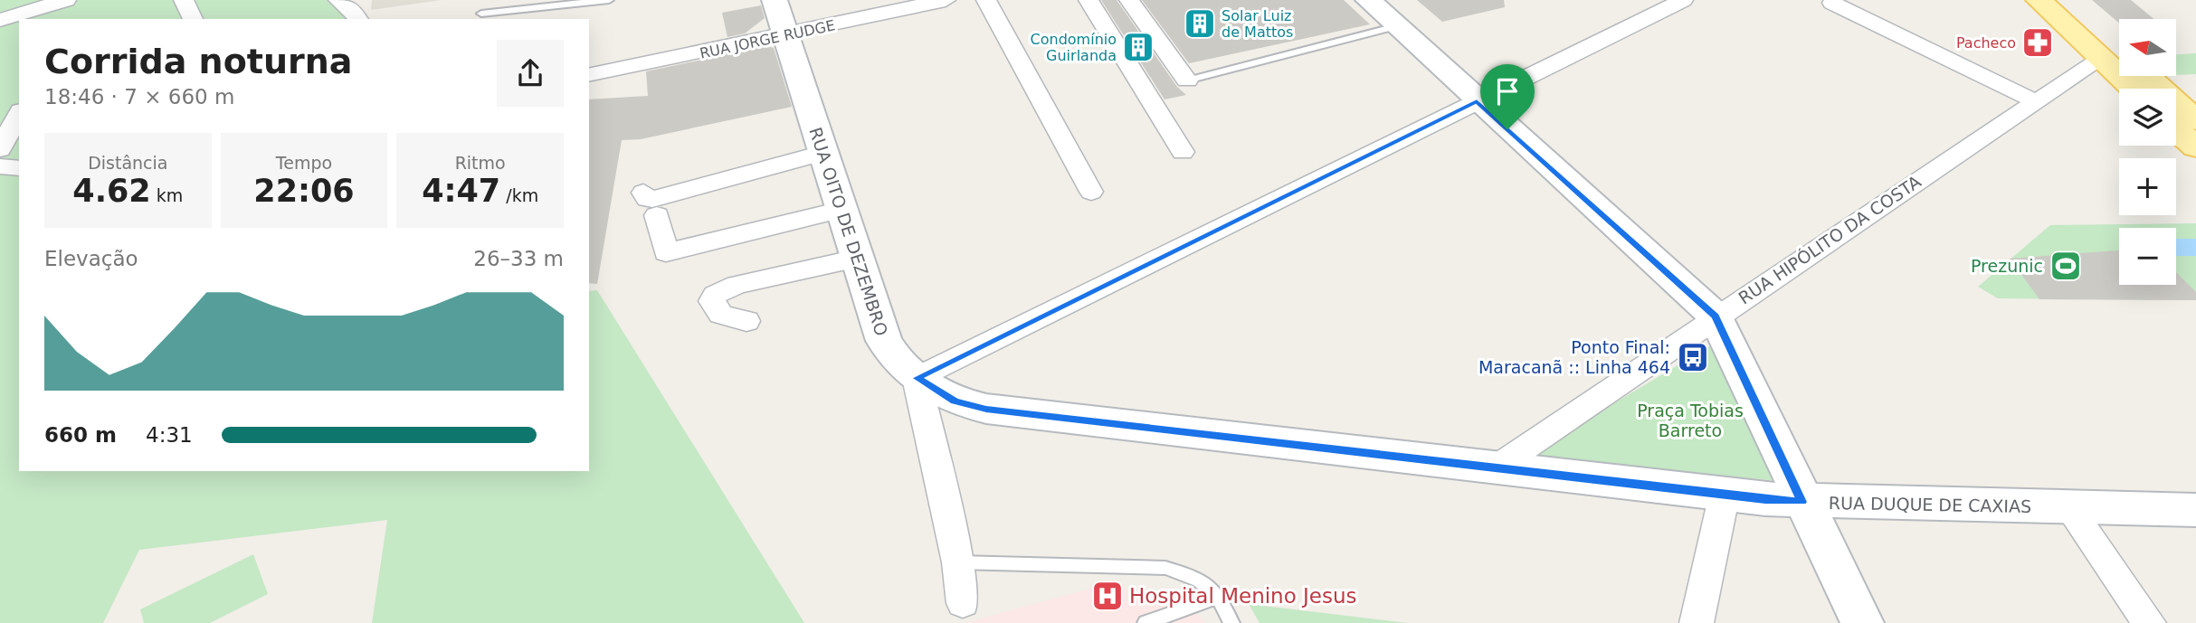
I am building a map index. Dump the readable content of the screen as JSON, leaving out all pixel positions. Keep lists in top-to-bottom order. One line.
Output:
{"streets":{"street":["RUA JORGE RUDGE","RUA OITO DE DEZEMBRO","RUA HIPÓLITO DA COSTA","RUA DUQUE DE CAXIAS"]},"crossings":[["RUA JORGE RUDGE","RUA OITO DE DEZEMBRO"],["RUA OITO DE DEZEMBRO","RUA DUQUE DE CAXIAS"],["RUA HIPÓLITO DA COSTA","RUA DUQUE DE CAXIAS"]],"parks":["Praça Tobias Barreto"],"places":{"building":["Solar Luiz de Mattos","Condomínio Guirlanda"],"pharmacy":["Pacheco"],"sports":["Prezunic"],"bus stop":["Ponto Final: Maracanã :: Linha 464"],"hospital":["Hospital Menino Jesus"]},"north":"left","page":{"map_buttons":["+","−"],"heading":["Corrida noturna","18:46 · 7 × 660 m"],"stats":[["Distância","4.62 km"],["Tempo","22:06"],["Ritmo","4:47 /km"]],"chart":["Elevação","26–33 m"],"list":[{"name":"660 m","note":"4:31"}]}}
